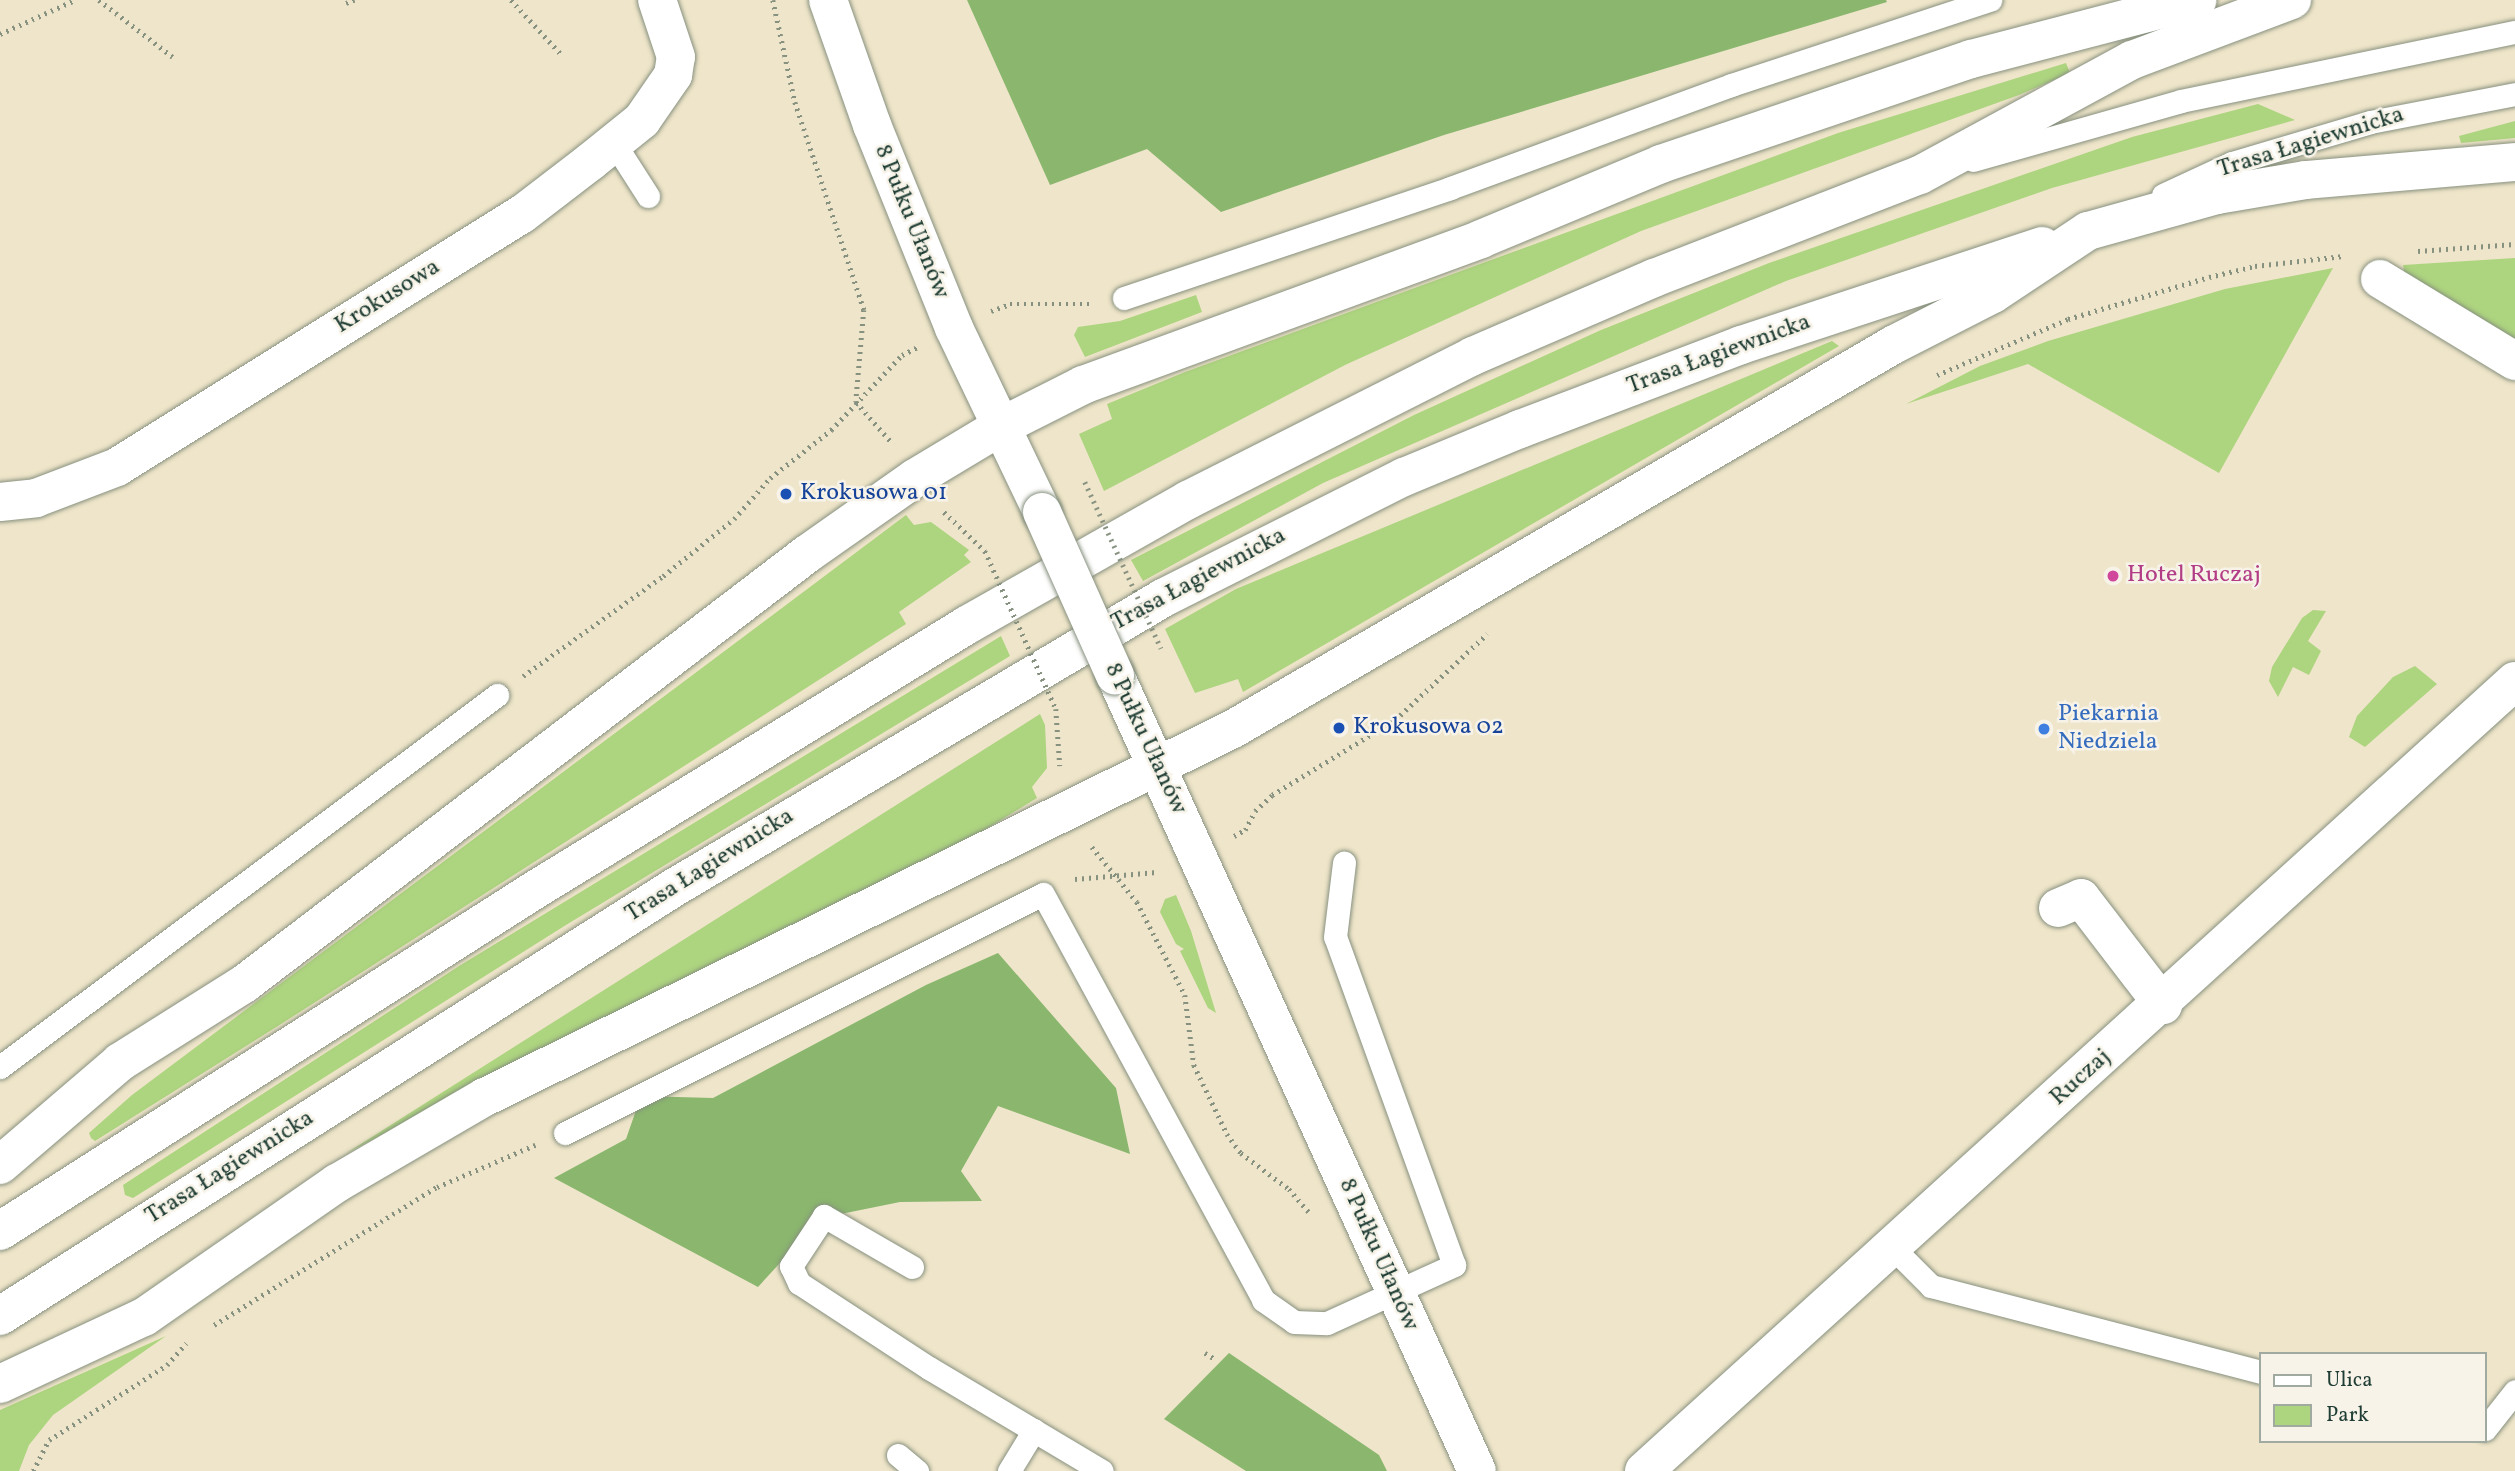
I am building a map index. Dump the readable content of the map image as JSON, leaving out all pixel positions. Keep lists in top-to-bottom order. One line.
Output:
{"streets":{"main road":["Trasa Łagiewnicka","8 Pułku Ułanów","Krokusowa","Ruczaj"]},"places":["Krokusowa 01","Hotel Ruczaj","Krokusowa 02","Piekarnia Niedziela"],"legend":["Ulica","Park"]}
